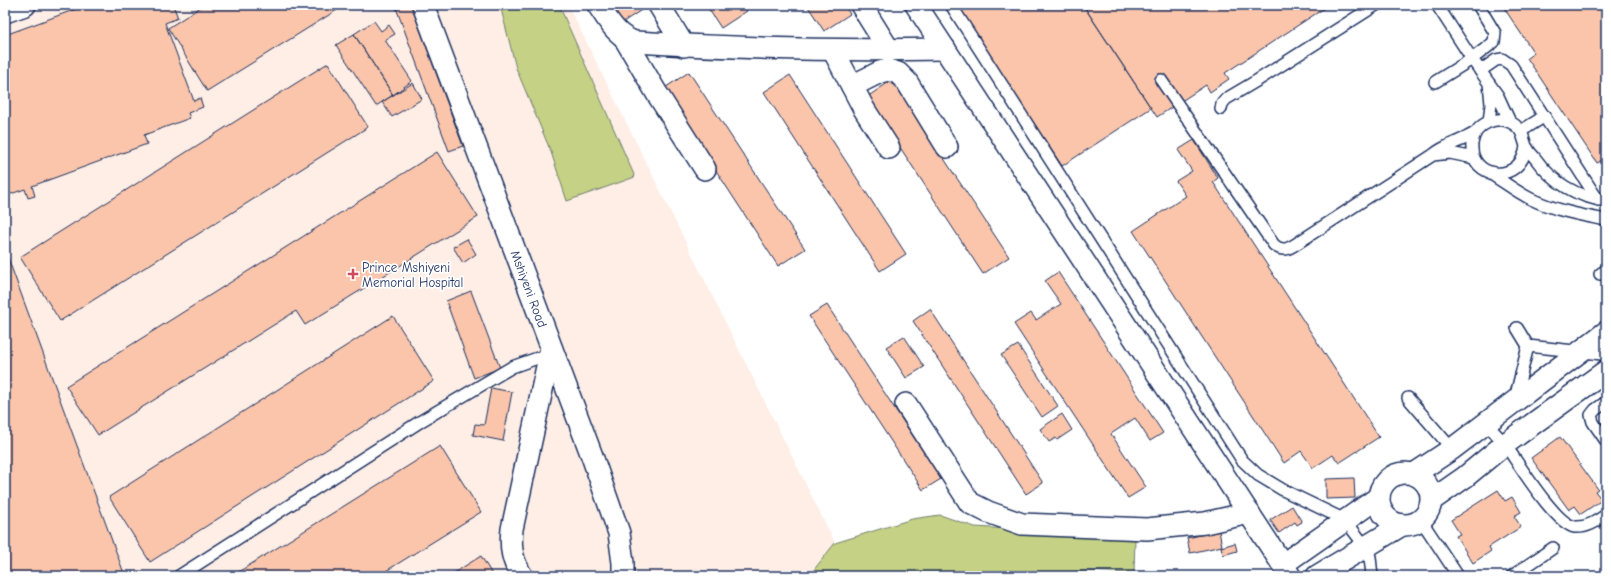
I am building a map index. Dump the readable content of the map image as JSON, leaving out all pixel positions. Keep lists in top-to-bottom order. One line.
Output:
{"streets":{"street":["Mshiyeni Road"]},"places":{"health":["Prince Mshiyeni Memorial Hospital"]}}
